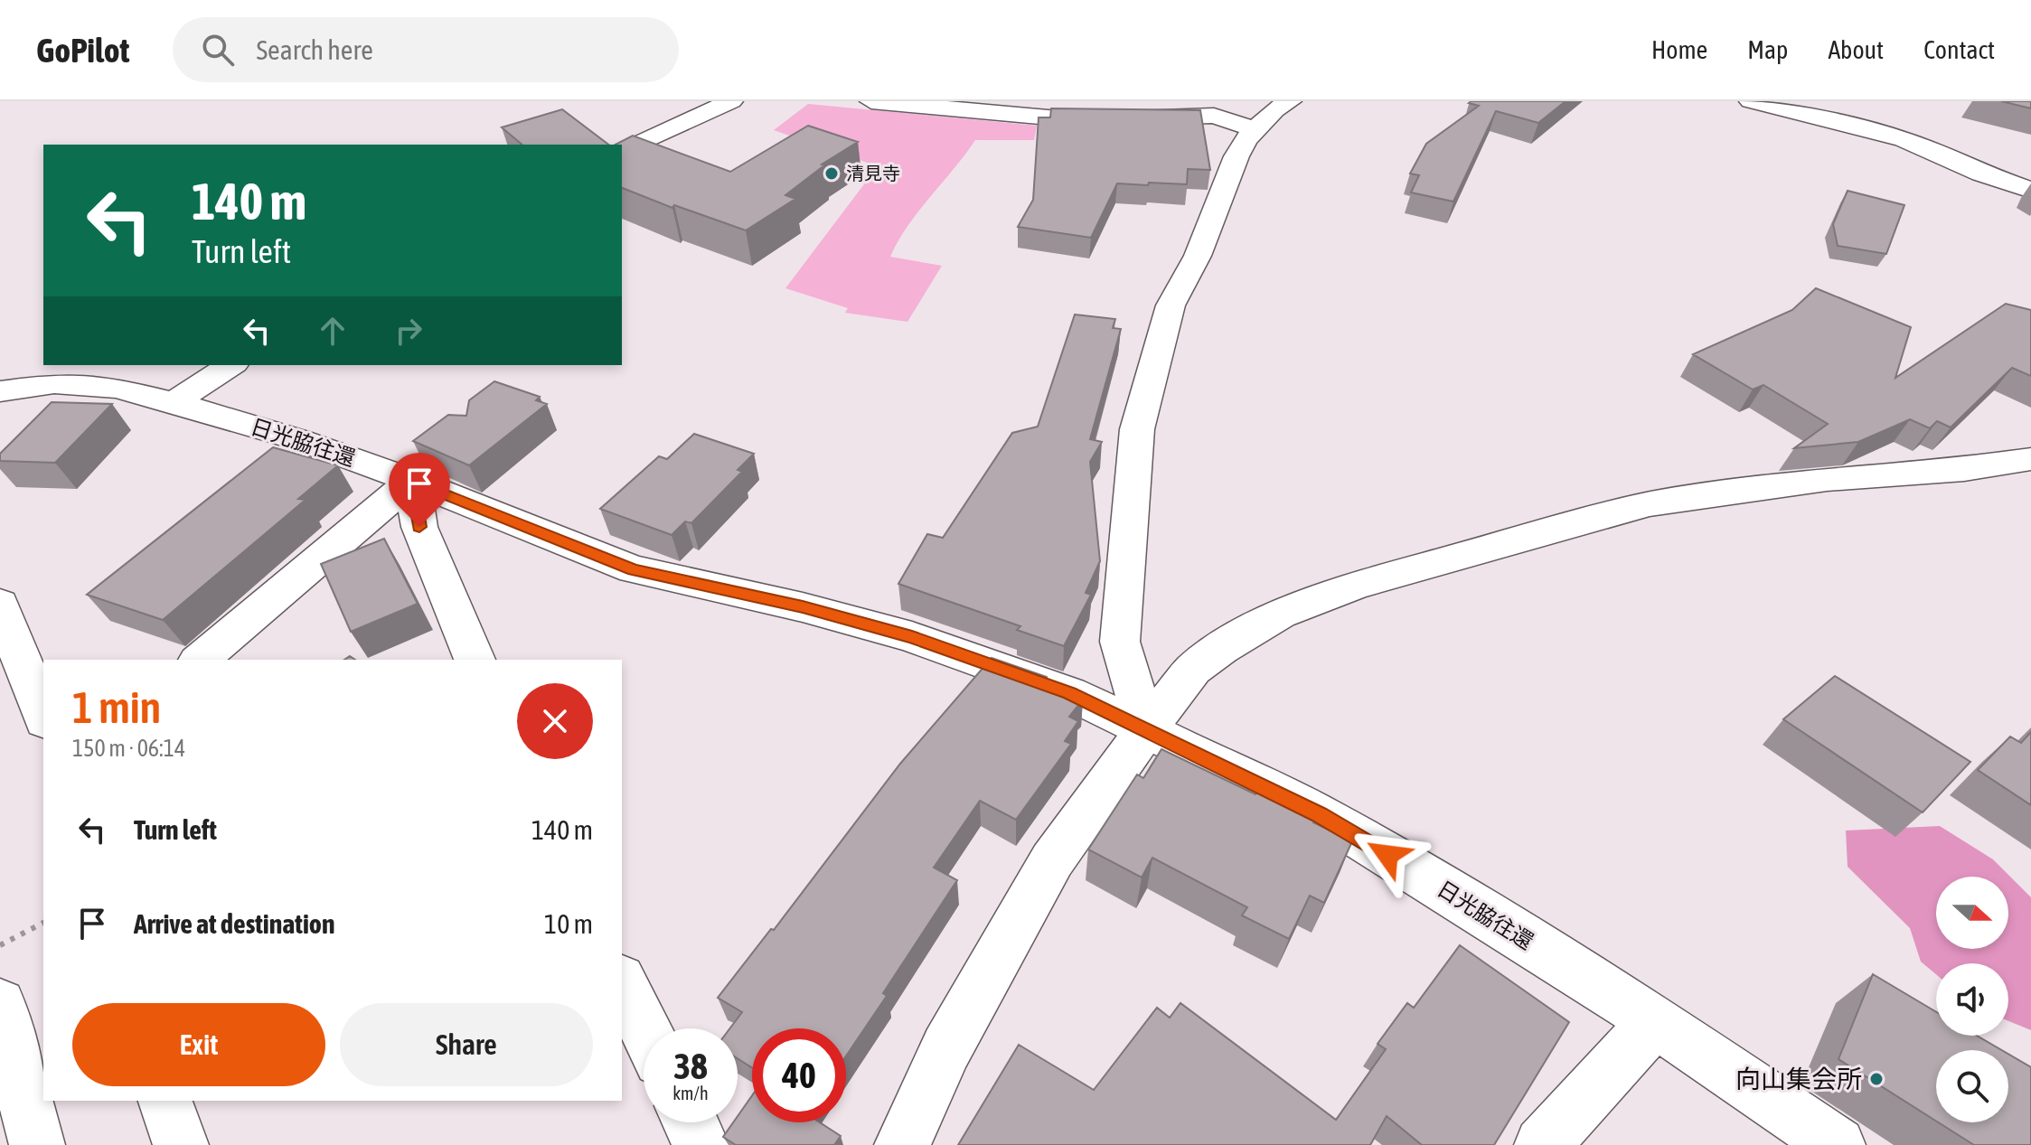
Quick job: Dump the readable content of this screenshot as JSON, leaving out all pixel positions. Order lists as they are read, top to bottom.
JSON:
{
  "streets": {
    "main road": ["日光脇往還"]
  },
  "places": ["清見寺", "向山集会所"],
  "north": "right",
  "page": {
    "header": "GoPilot",
    "search": "Search here",
    "nav": [
      "Home",
      "Map",
      "About",
      "Contact"
    ],
    "turn": ["140 m", "Turn left"],
    "heading": ["1 min", "150 m · 06:14"],
    "list": [
      {
        "name": "Turn left",
        "value": "140 m"
      },
      {
        "name": "Arrive at destination",
        "value": "10 m"
      }
    ],
    "buttons": ["Exit", "Share"],
    "speed": "38 km/h",
    "limit": "40"
  }
}
